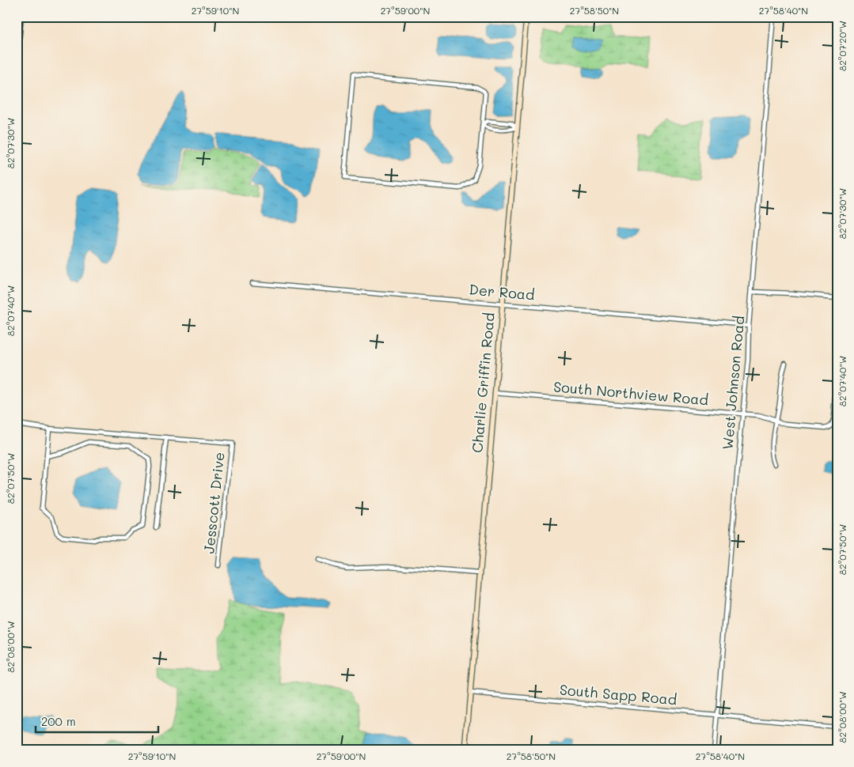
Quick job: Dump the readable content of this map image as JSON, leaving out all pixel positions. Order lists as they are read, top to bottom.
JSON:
{
  "streets": {
    "street": [
      "Der Road",
      "Charlie Griffin Road",
      "West Johnson Road",
      "South Northview Road",
      "Jesscott Drive",
      "South Sapp Road"
    ]
  },
  "crossings": [
    ["Der Road", "Charlie Griffin Road"],
    ["Der Road", "West Johnson Road"],
    ["Charlie Griffin Road", "South Northview Road"],
    ["Charlie Griffin Road", "South Sapp Road"],
    ["West Johnson Road", "South Northview Road"],
    ["West Johnson Road", "South Sapp Road"]
  ],
  "scale_bar": "200 m",
  "coordinates": [
    "27°59'10\"N",
    "27°59'00\"N",
    "27°58'50\"N",
    "27°58'40\"N",
    "82°07'20\"W",
    "82°07'30\"W",
    "82°07'40\"W",
    "82°07'50\"W",
    "82°08'00\"W"
  ]
}
